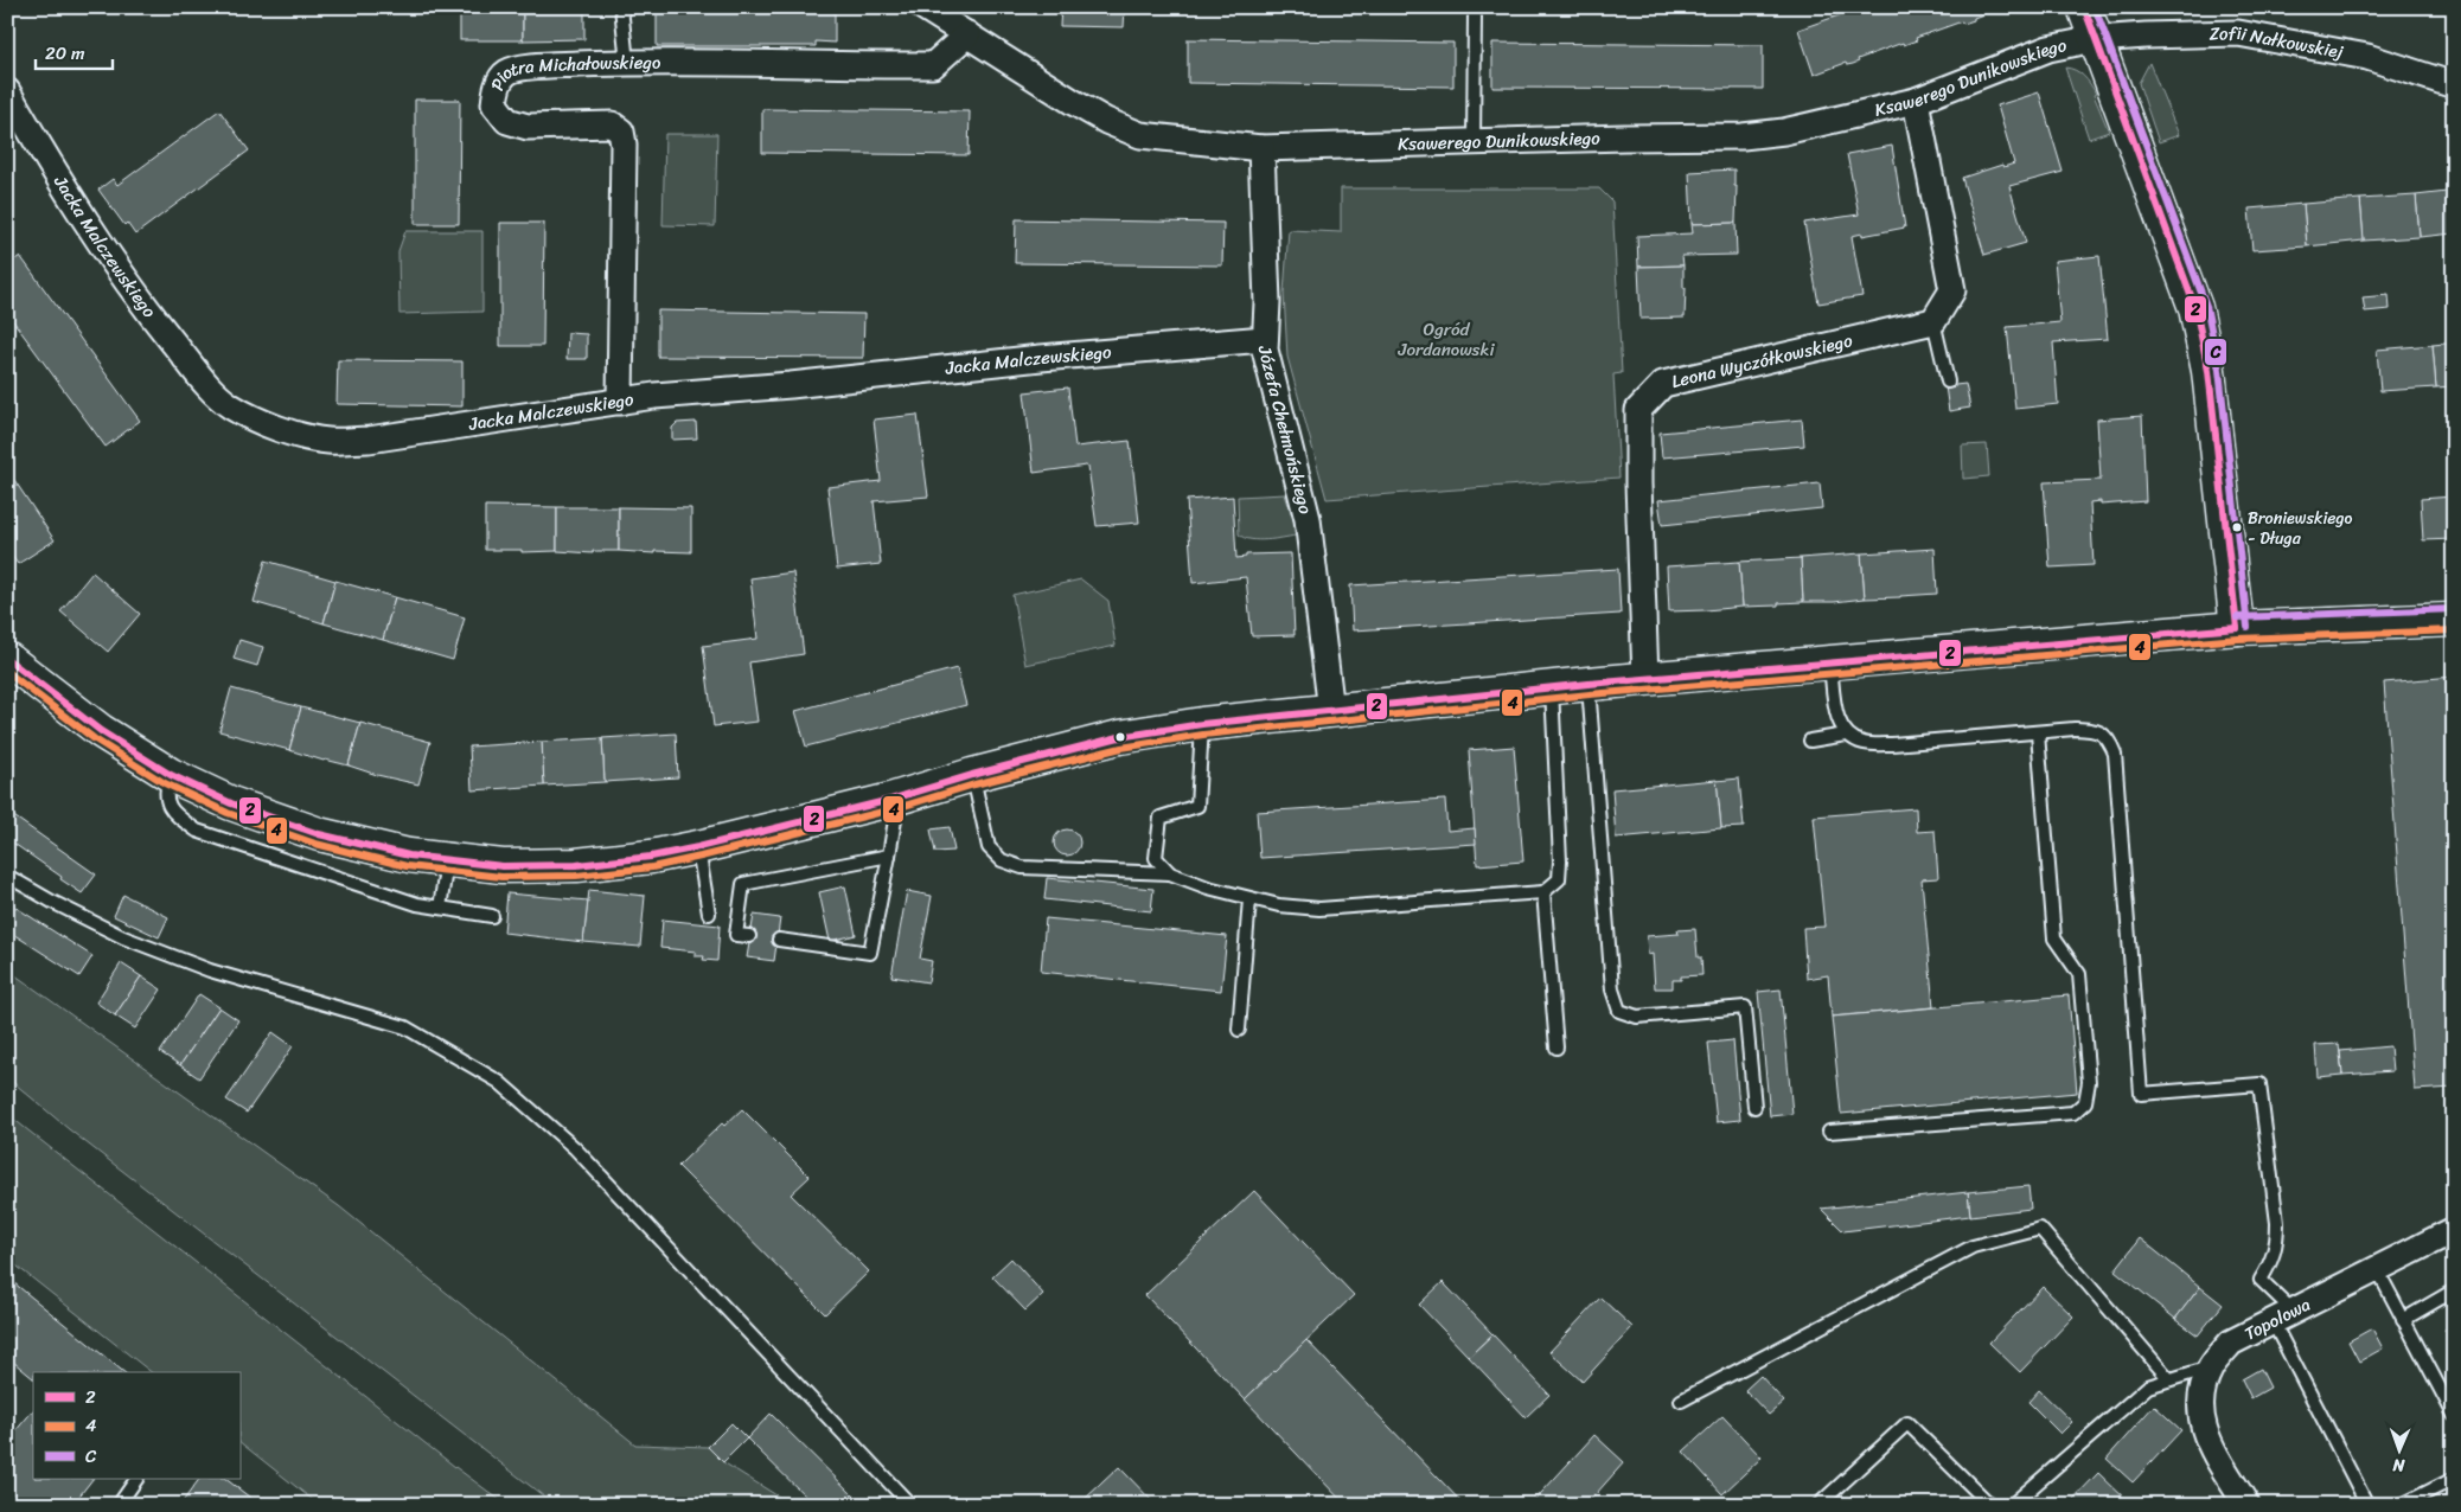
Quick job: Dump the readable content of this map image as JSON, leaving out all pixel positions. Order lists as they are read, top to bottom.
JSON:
{
  "streets": {
    "street": [
      "Zofii Nałkowskiej",
      "Ksawerego Dunikowskiego",
      "Piotra Michałowskiego",
      "Jacka Malczewskiego",
      "Leona Wyczółkowskiego",
      "Józefa Chełmońskiego",
      "Topolowa"
    ]
  },
  "crossings": [
    ["Zofii Nałkowskiej", "Ksawerego Dunikowskiego"],
    ["Ksawerego Dunikowskiego", "Piotra Michałowskiego"],
    ["Ksawerego Dunikowskiego", "Józefa Chełmońskiego"],
    ["Piotra Michałowskiego", "Jacka Malczewskiego"],
    ["Jacka Malczewskiego", "Józefa Chełmońskiego"]
  ],
  "parks": ["Ogród Jordanowski"],
  "places": ["Broniewskiego - Długa"],
  "lines": ["transit line 2", "transit line C", "transit line 4"],
  "legend": ["2", "4", "C"],
  "scale_bar": "20 m",
  "north": "bottom"
}
